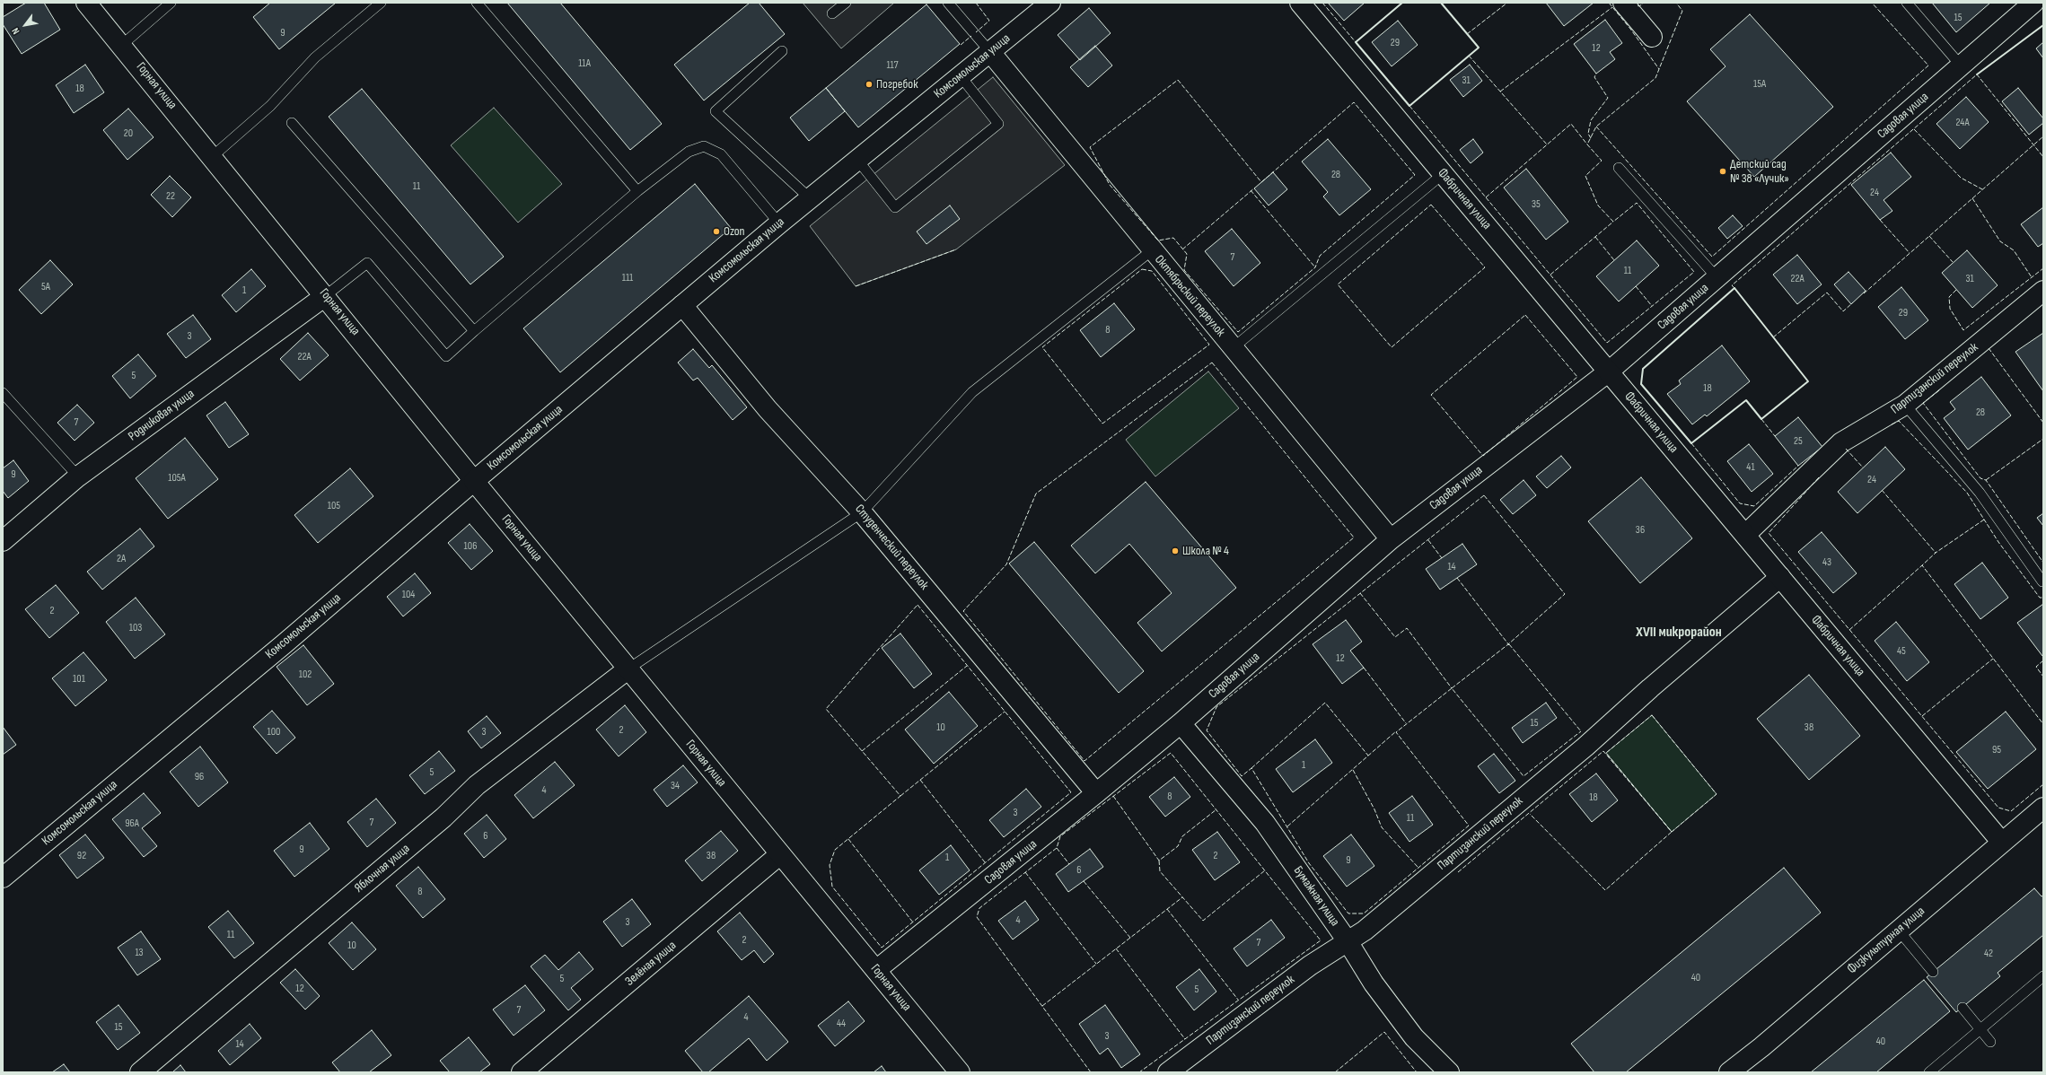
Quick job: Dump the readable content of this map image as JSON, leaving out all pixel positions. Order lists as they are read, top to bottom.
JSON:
{
  "streets": {
    "street": [
      "Комсомольская улица",
      "Горная улица",
      "Садовая улица",
      "Фабричная улица",
      "Октябрьский переулок",
      "Партизанский переулок",
      "Родниковая улица",
      "Студенческий переулок",
      "Яблочная улица",
      "Бумажная улица",
      "Физкультурная улица",
      "Зелёная улица"
    ]
  },
  "crossings": [
    ["Комсомольская улица", "Горная улица"],
    ["Комсомольская улица", "Октябрьский переулок"],
    ["Комсомольская улица", "Студенческий переулок"],
    ["Горная улица", "Садовая улица"],
    ["Горная улица", "Родниковая улица"],
    ["Горная улица", "Яблочная улица"],
    ["Горная улица", "Зелёная улица"],
    ["Садовая улица", "Фабричная улица"],
    ["Садовая улица", "Октябрьский переулок"],
    ["Садовая улица", "Студенческий переулок"],
    ["Садовая улица", "Бумажная улица"],
    ["Фабричная улица", "Партизанский переулок"],
    ["Фабричная улица", "Физкультурная улица"],
    ["Партизанский переулок", "Бумажная улица"]
  ],
  "districts": ["XVII микрорайон"],
  "places": [
    "Погребок",
    "Детский сад № 38 «Лучик»",
    "Ozon",
    "Школа № 4"
  ],
  "house_numbers": [
    "15",
    "9",
    "29",
    "12",
    "11А",
    "117",
    "31",
    "15А",
    "18",
    "24А",
    "20",
    "28",
    "11",
    "24",
    "22",
    "35",
    "7",
    "11",
    "111",
    "22А",
    "31",
    "5А",
    "1",
    "29",
    "8",
    "3",
    "22А",
    "5",
    "18",
    "28",
    "7",
    "25",
    "41",
    "9",
    "105А",
    "24",
    "105",
    "36",
    "106",
    "2А",
    "43",
    "14",
    "104",
    "2",
    "103",
    "45",
    "12",
    "102",
    "101",
    "15",
    "10",
    "38",
    "2",
    "100",
    "3",
    "95",
    "1",
    "5",
    "96",
    "34",
    "4",
    "8",
    "18",
    "3",
    "11",
    "7",
    "96А",
    "6",
    "9",
    "92",
    "38",
    "2",
    "1",
    "9",
    "6",
    "8",
    "4",
    "3",
    "11",
    "2",
    "7",
    "10",
    "13",
    "42",
    "40",
    "5",
    "12",
    "5",
    "7",
    "4",
    "44",
    "15",
    "3",
    "40",
    "14"
  ],
  "north": "bottom left"
}
